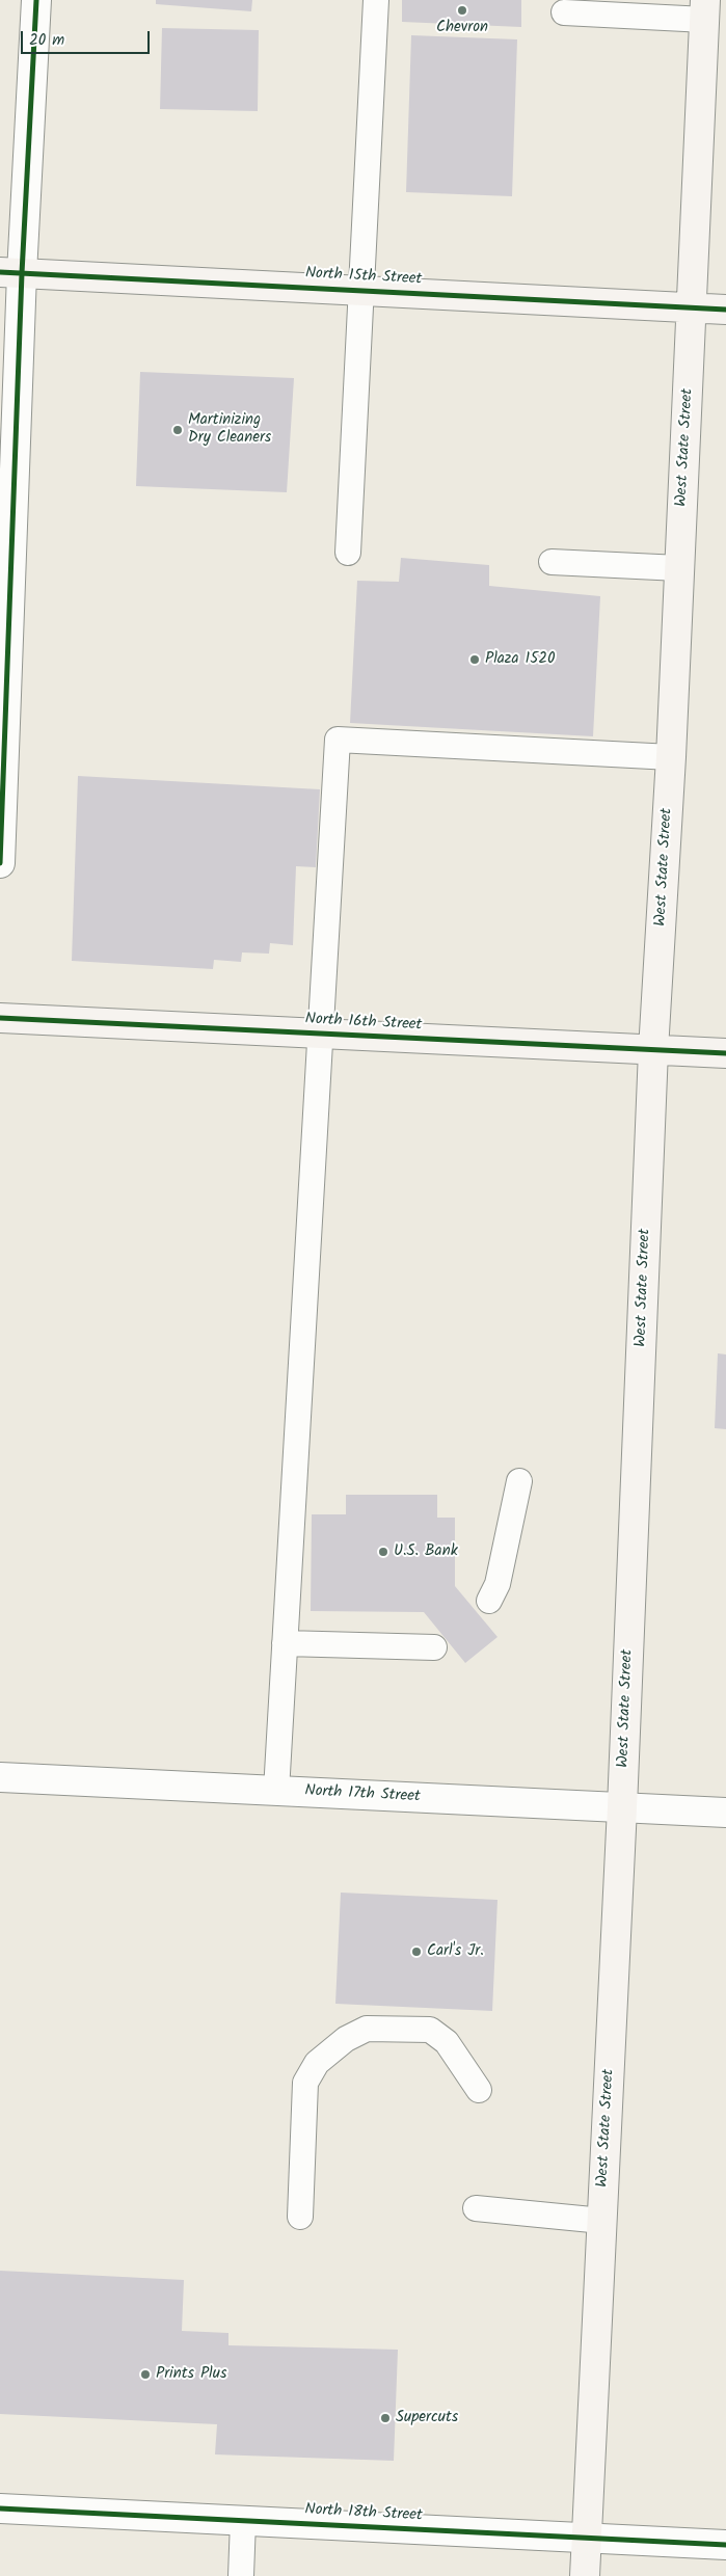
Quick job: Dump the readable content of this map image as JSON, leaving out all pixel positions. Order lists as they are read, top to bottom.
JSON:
{
  "streets": {
    "main road": ["North 15th Street", "West State Street", "North 16th Street"],
    "street": ["North 17th Street", "North 18th Street"]
  },
  "crossings": [
    ["North 15th Street", "West State Street"],
    ["West State Street", "North 16th Street"],
    ["West State Street", "North 17th Street"],
    ["West State Street", "North 18th Street"]
  ],
  "places": [
    "Chevron",
    "Martinizing Dry Cleaners",
    "Plaza 1520",
    "U.S. Bank",
    "Carl's Jr.",
    "Prints Plus",
    "Supercuts"
  ],
  "scale_bar": "20 m"
}
